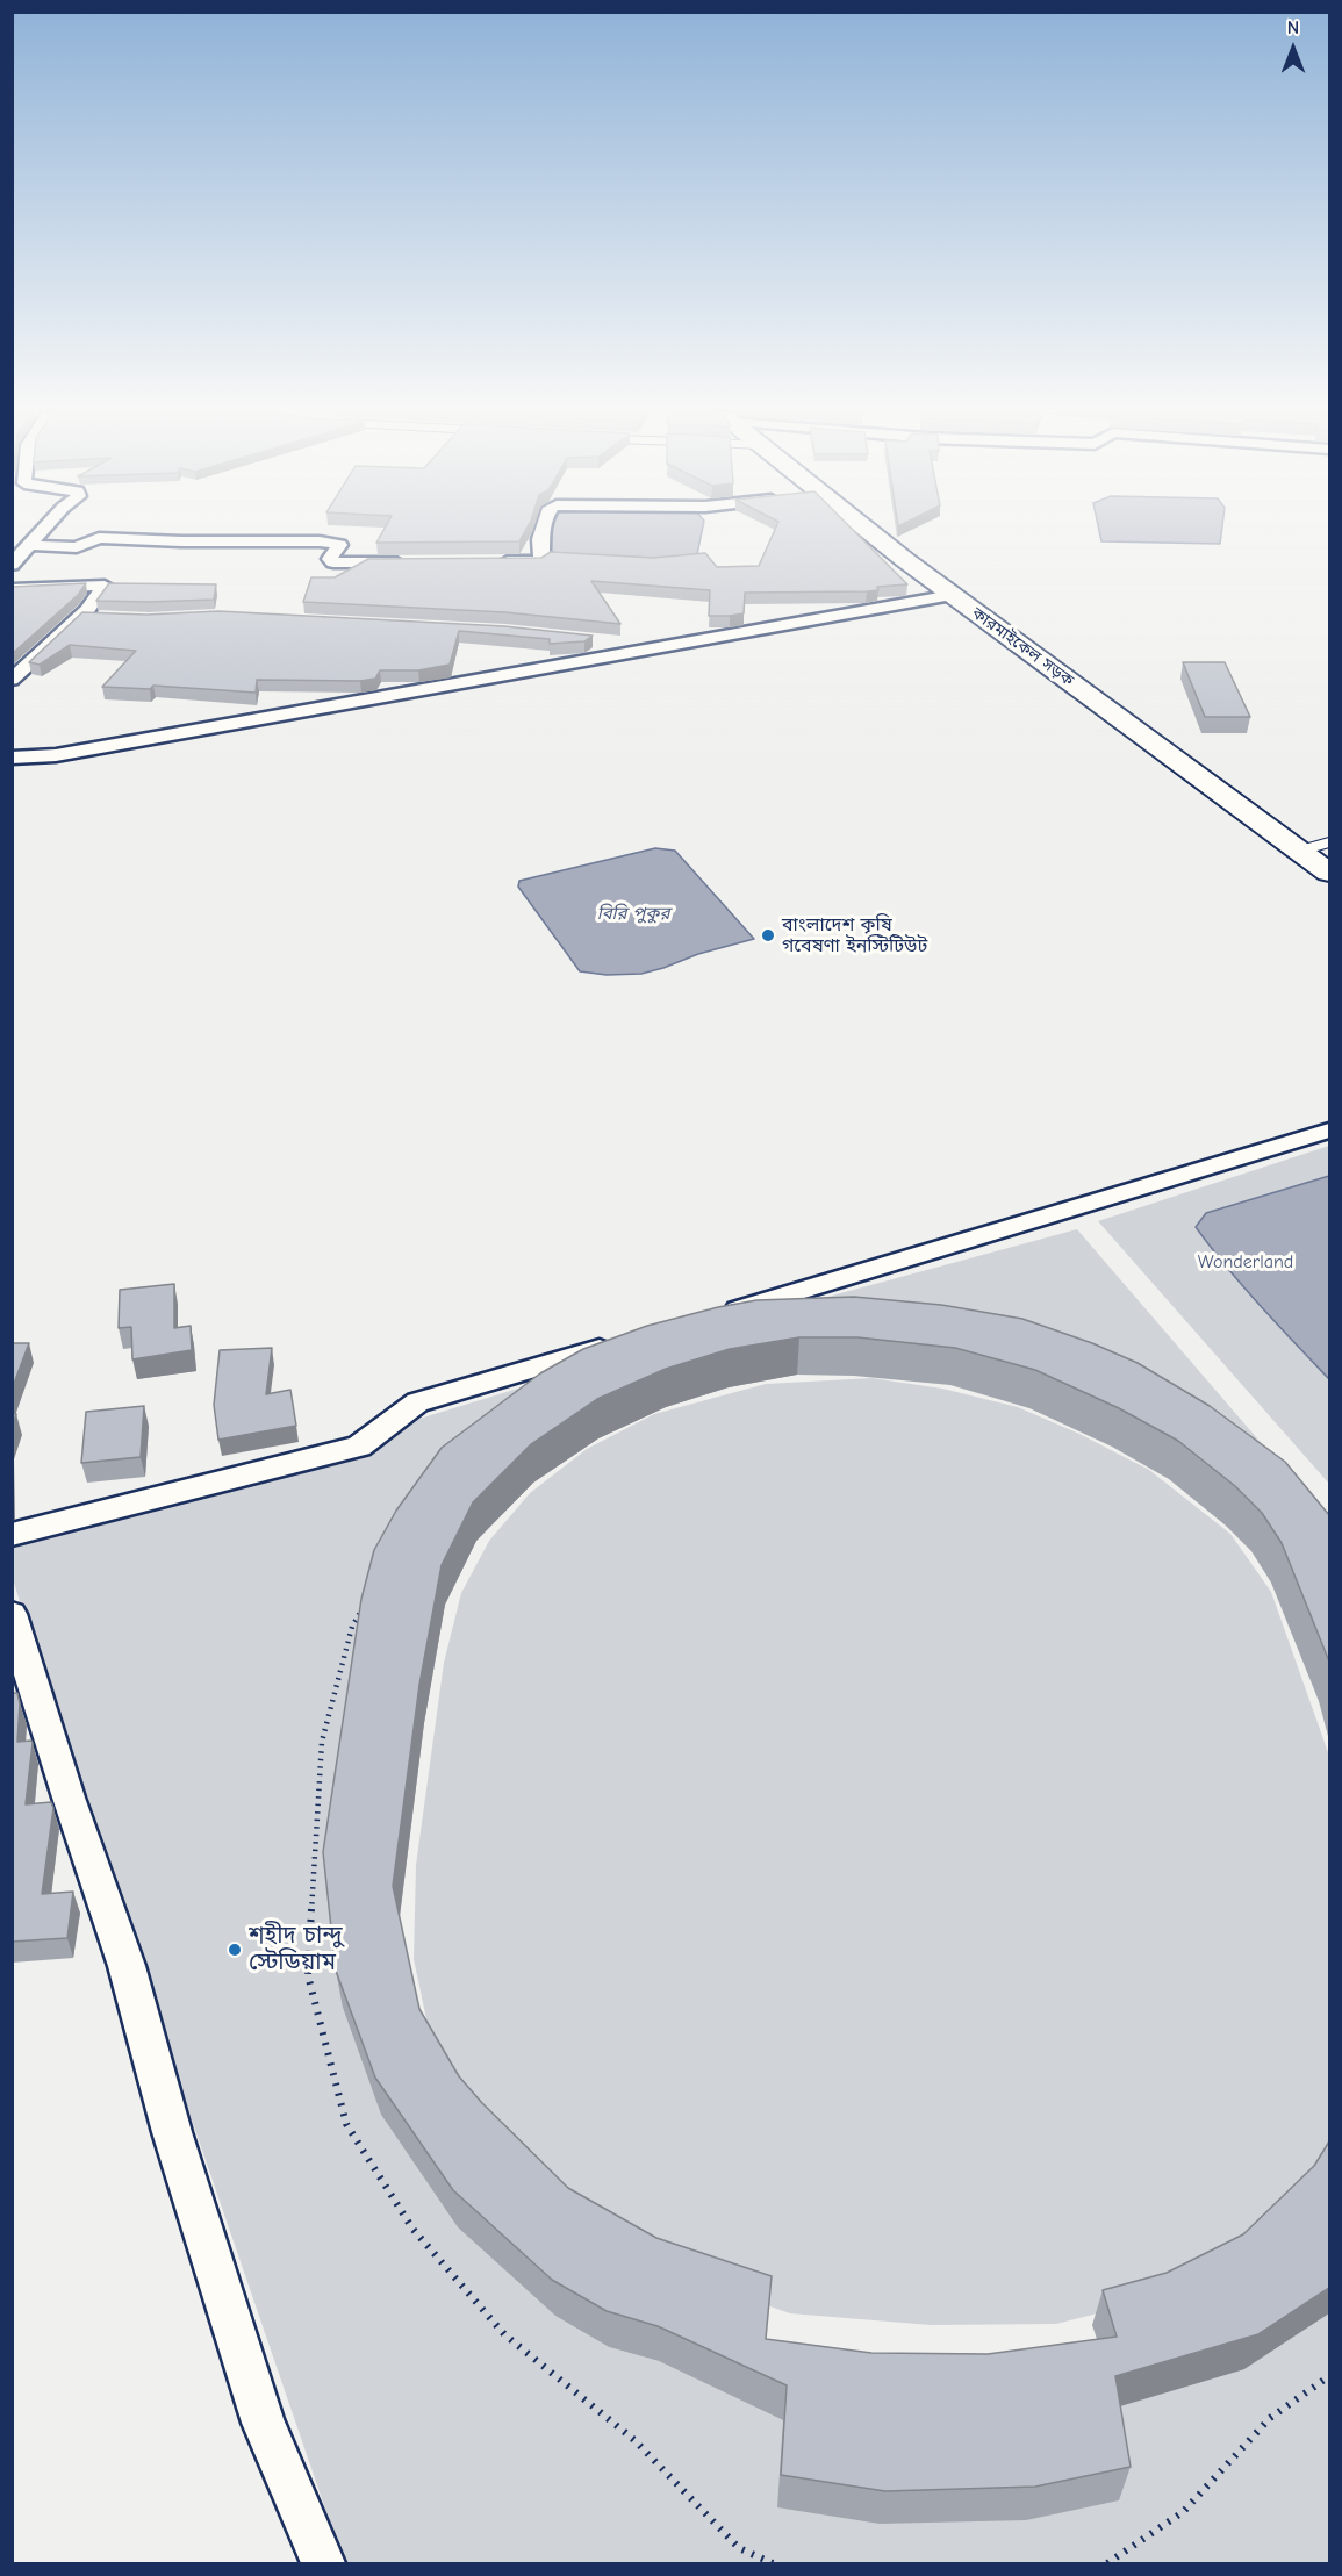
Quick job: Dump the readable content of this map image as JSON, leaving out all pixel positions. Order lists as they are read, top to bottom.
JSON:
{
  "streets": {
    "street": ["কারমাইকেল সড়ক"]
  },
  "water": ["বিরি পুকুর"],
  "parks": ["Wonderland"],
  "places": ["বাংলাদেশ কৃষি গবেষণা ইনস্টিটিউট", "শহীদ চান্দু স্টেডিয়াম"],
  "north": "top"
}
